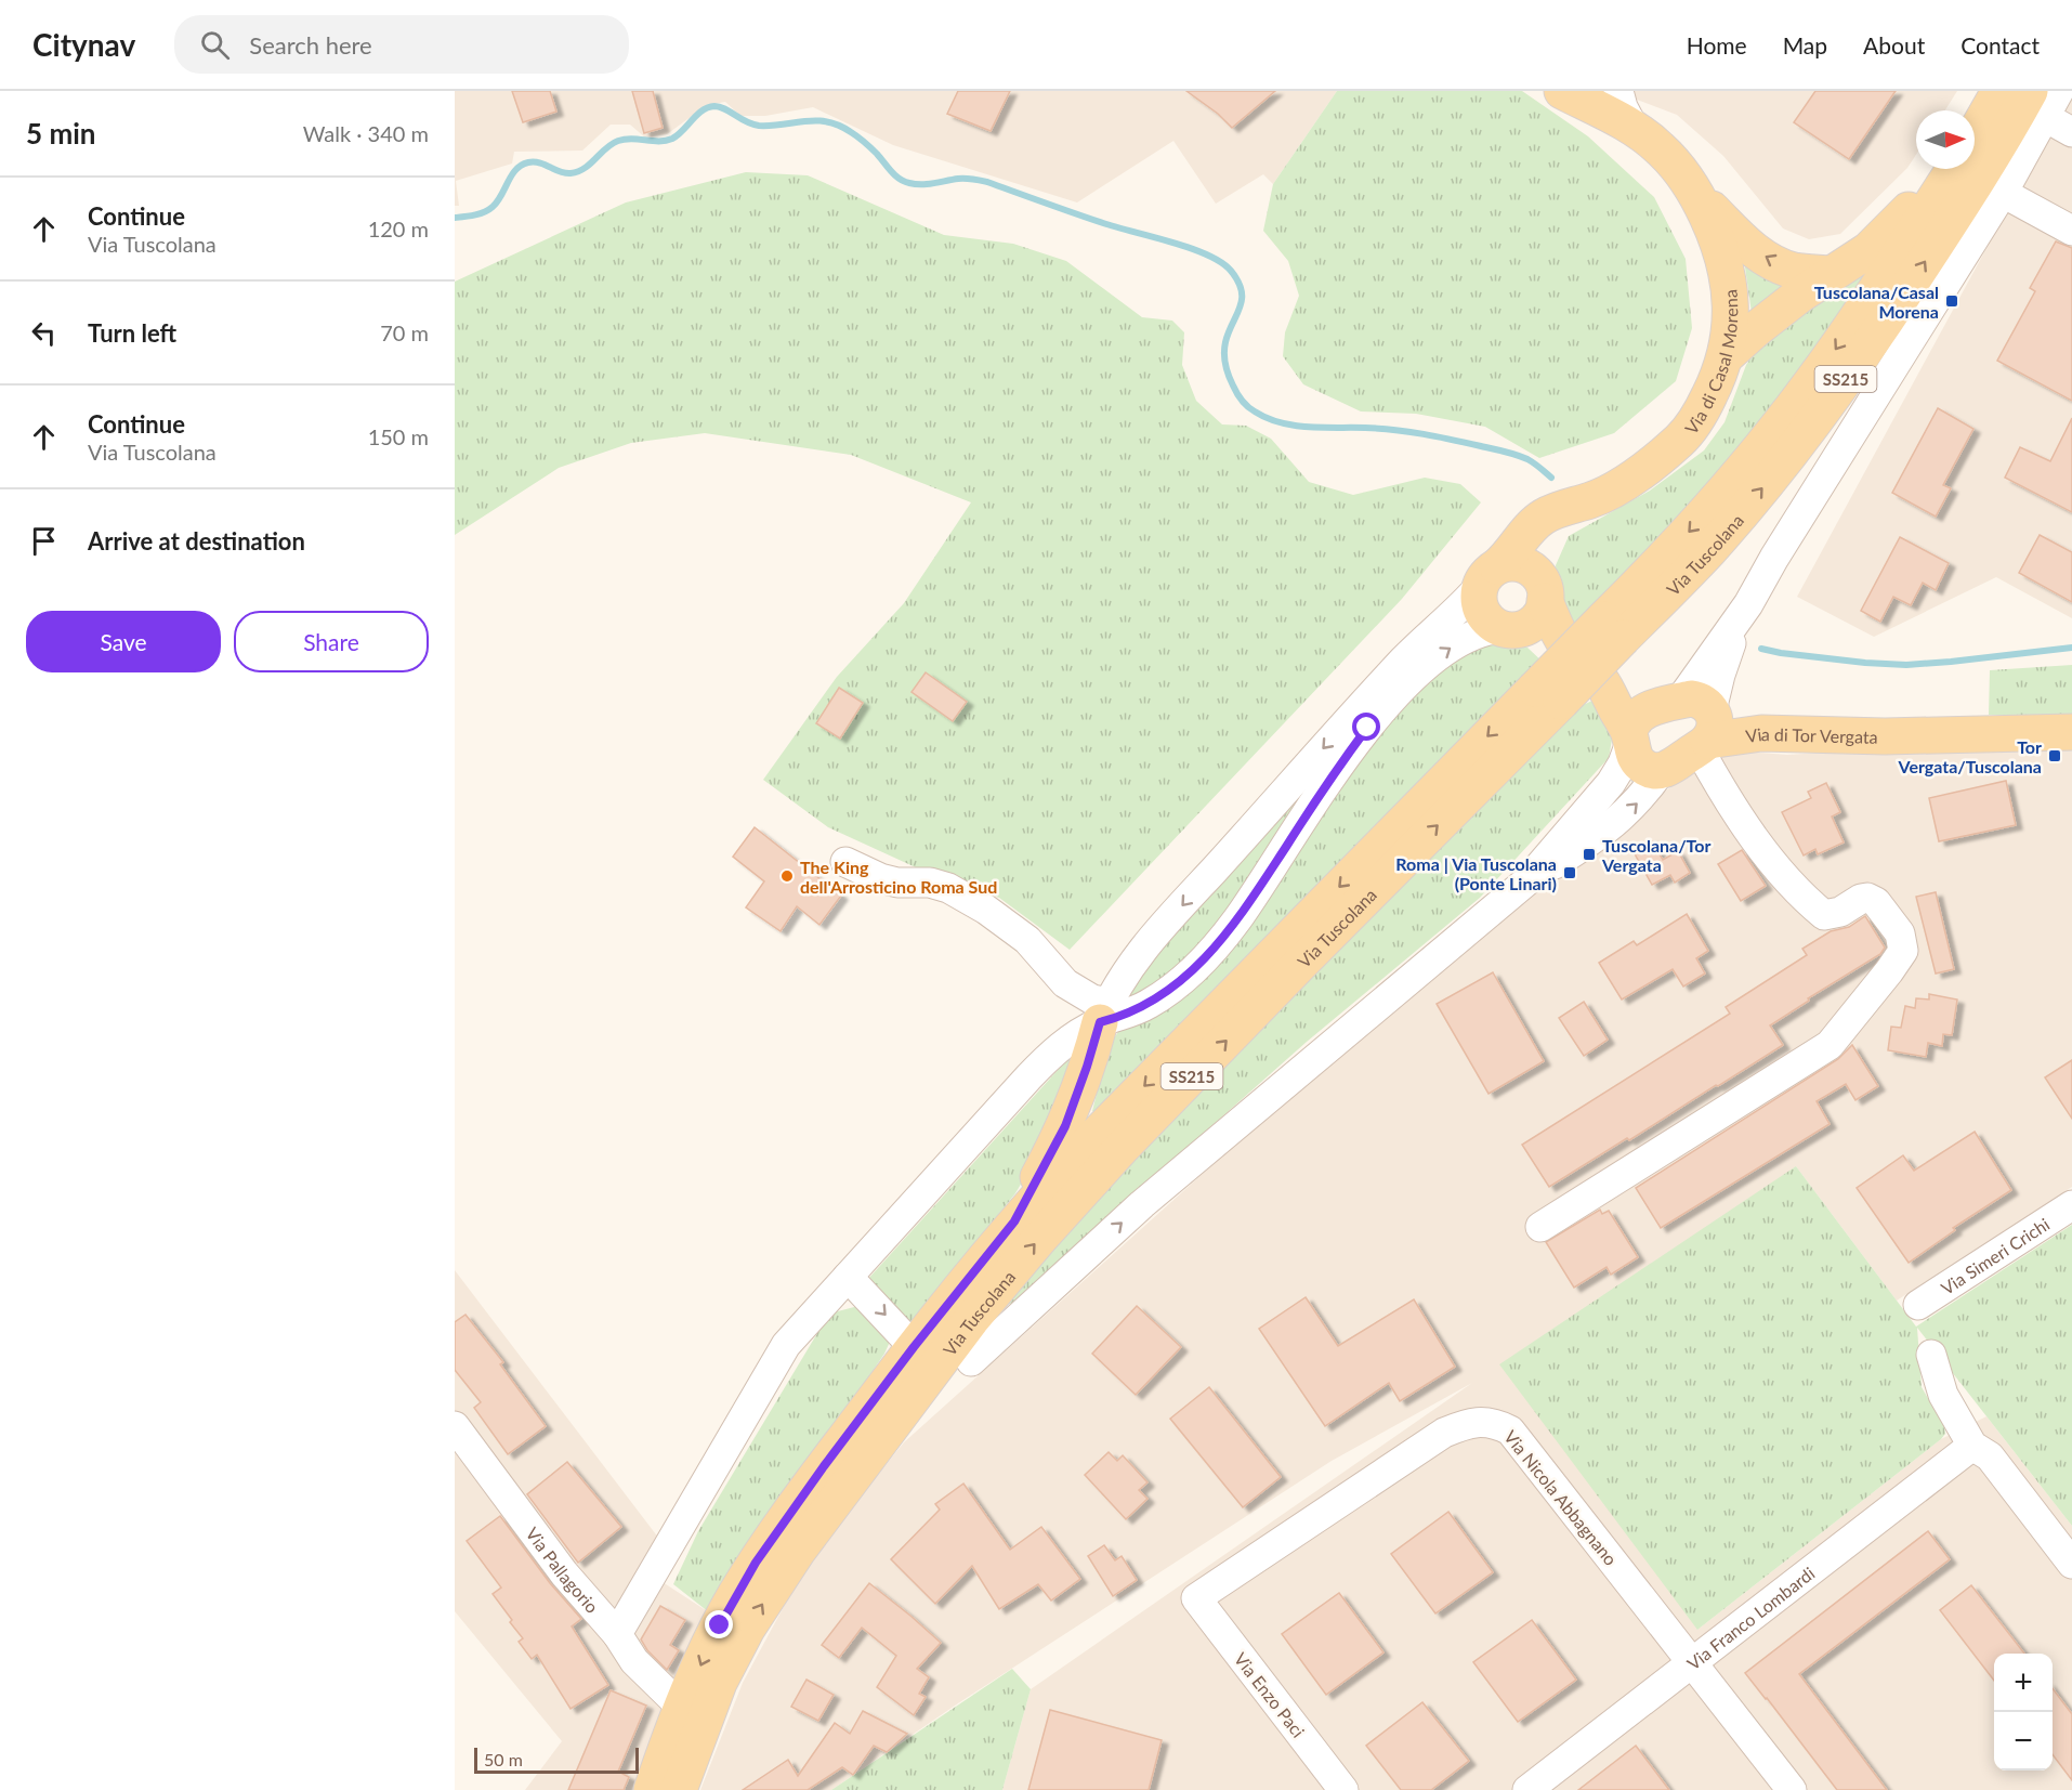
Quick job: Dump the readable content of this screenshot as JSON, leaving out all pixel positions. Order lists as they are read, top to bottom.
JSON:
{
  "streets": {
    "main road": [
      "Via di Casal Morena",
      "SS215",
      "Via Tuscolana",
      "Via di Tor Vergata"
    ],
    "street": [
      "Via Simeri Crichi",
      "Via Nicola Abbagnano",
      "Via Pallagorio",
      "Via Franco Lombardi",
      "Via Enzo Paci"
    ]
  },
  "crossings": [
    ["Via Tuscolana", "Via di Tor Vergata"],
    ["Via Tuscolana", "Via Pallagorio"],
    ["Via Nicola Abbagnano", "Via Franco Lombardi"],
    ["Via Nicola Abbagnano", "Via Enzo Paci"]
  ],
  "places": {
    "transit": [
      "Tuscolana/Casal Morena",
      "Tor Vergata/Tuscolana",
      "Tuscolana/Tor Vergata",
      "Roma | Via Tuscolana (Ponte Linari)"
    ],
    "other": ["The King dell'Arrosticino Roma Sud"]
  },
  "scale_bar": "50 m",
  "north": "right",
  "page": {
    "header": "Citynav",
    "search": "Search here",
    "nav": [
      "Home",
      "Map",
      "About",
      "Contact"
    ],
    "heading": ["5 min", "Walk · 340 m"],
    "list": [
      ["Continue", "Via Tuscolana", "120 m"],
      ["Turn left", "70 m"],
      ["Continue", "Via Tuscolana", "150 m"],
      "Arrive at destination"
    ],
    "buttons": ["Save", "Share"],
    "map_buttons": ["+", "−"],
    "scale": "50 m"
  }
}
